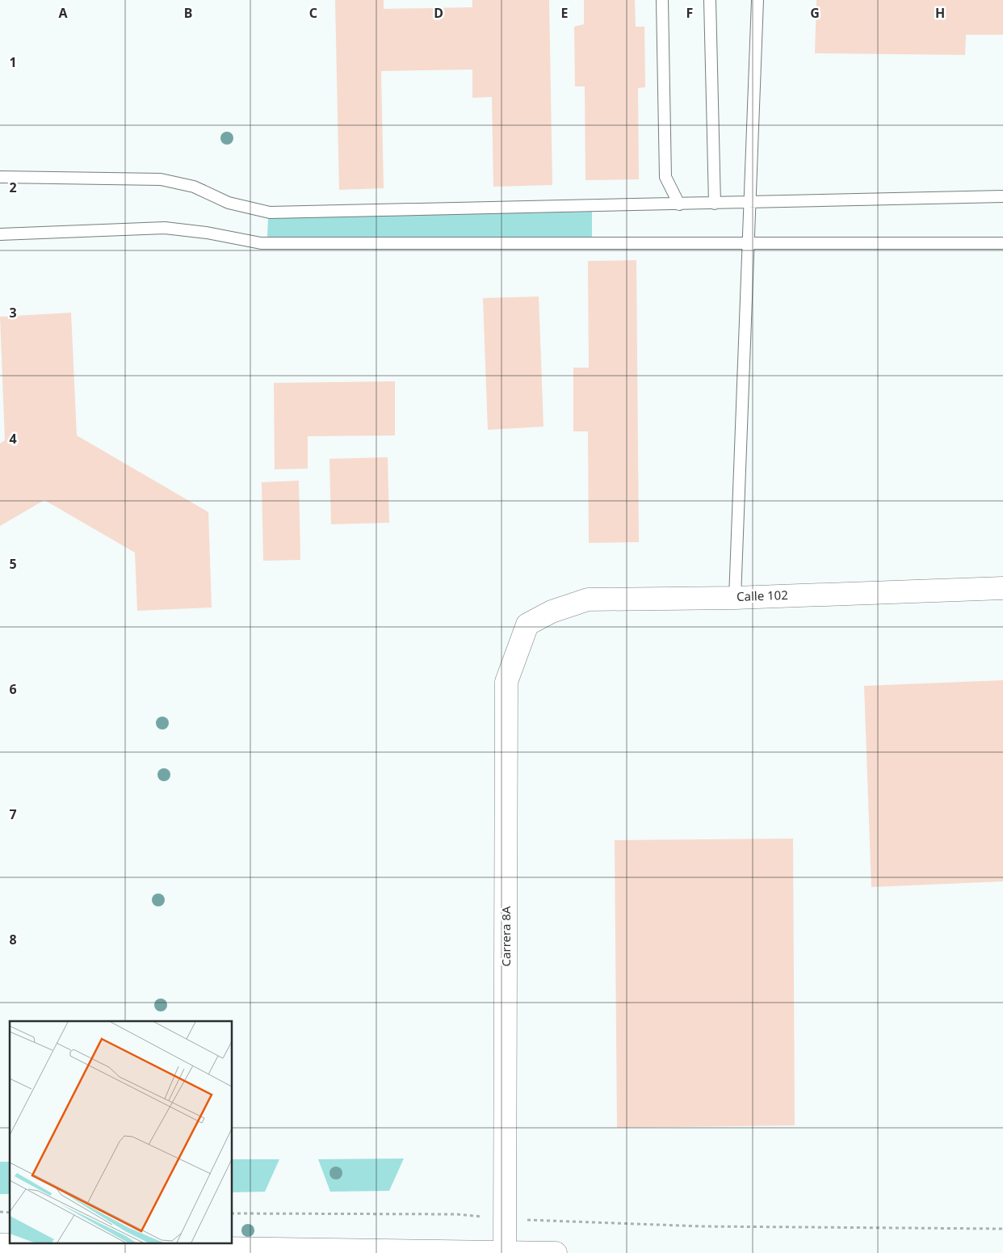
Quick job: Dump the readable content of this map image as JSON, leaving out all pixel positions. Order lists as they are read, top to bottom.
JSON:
{
  "streets": {
    "street": ["Calle 102", "Carrera 8A"]
  },
  "crossings": [
    ["Calle 102", "Carrera 8A"]
  ],
  "grid": {
    "columns": [
      "A",
      "B",
      "C",
      "D",
      "E",
      "F",
      "G",
      "H"
    ],
    "rows": [
      "1",
      "2",
      "3",
      "4",
      "5",
      "6",
      "7",
      "8"
    ]
  }
}
